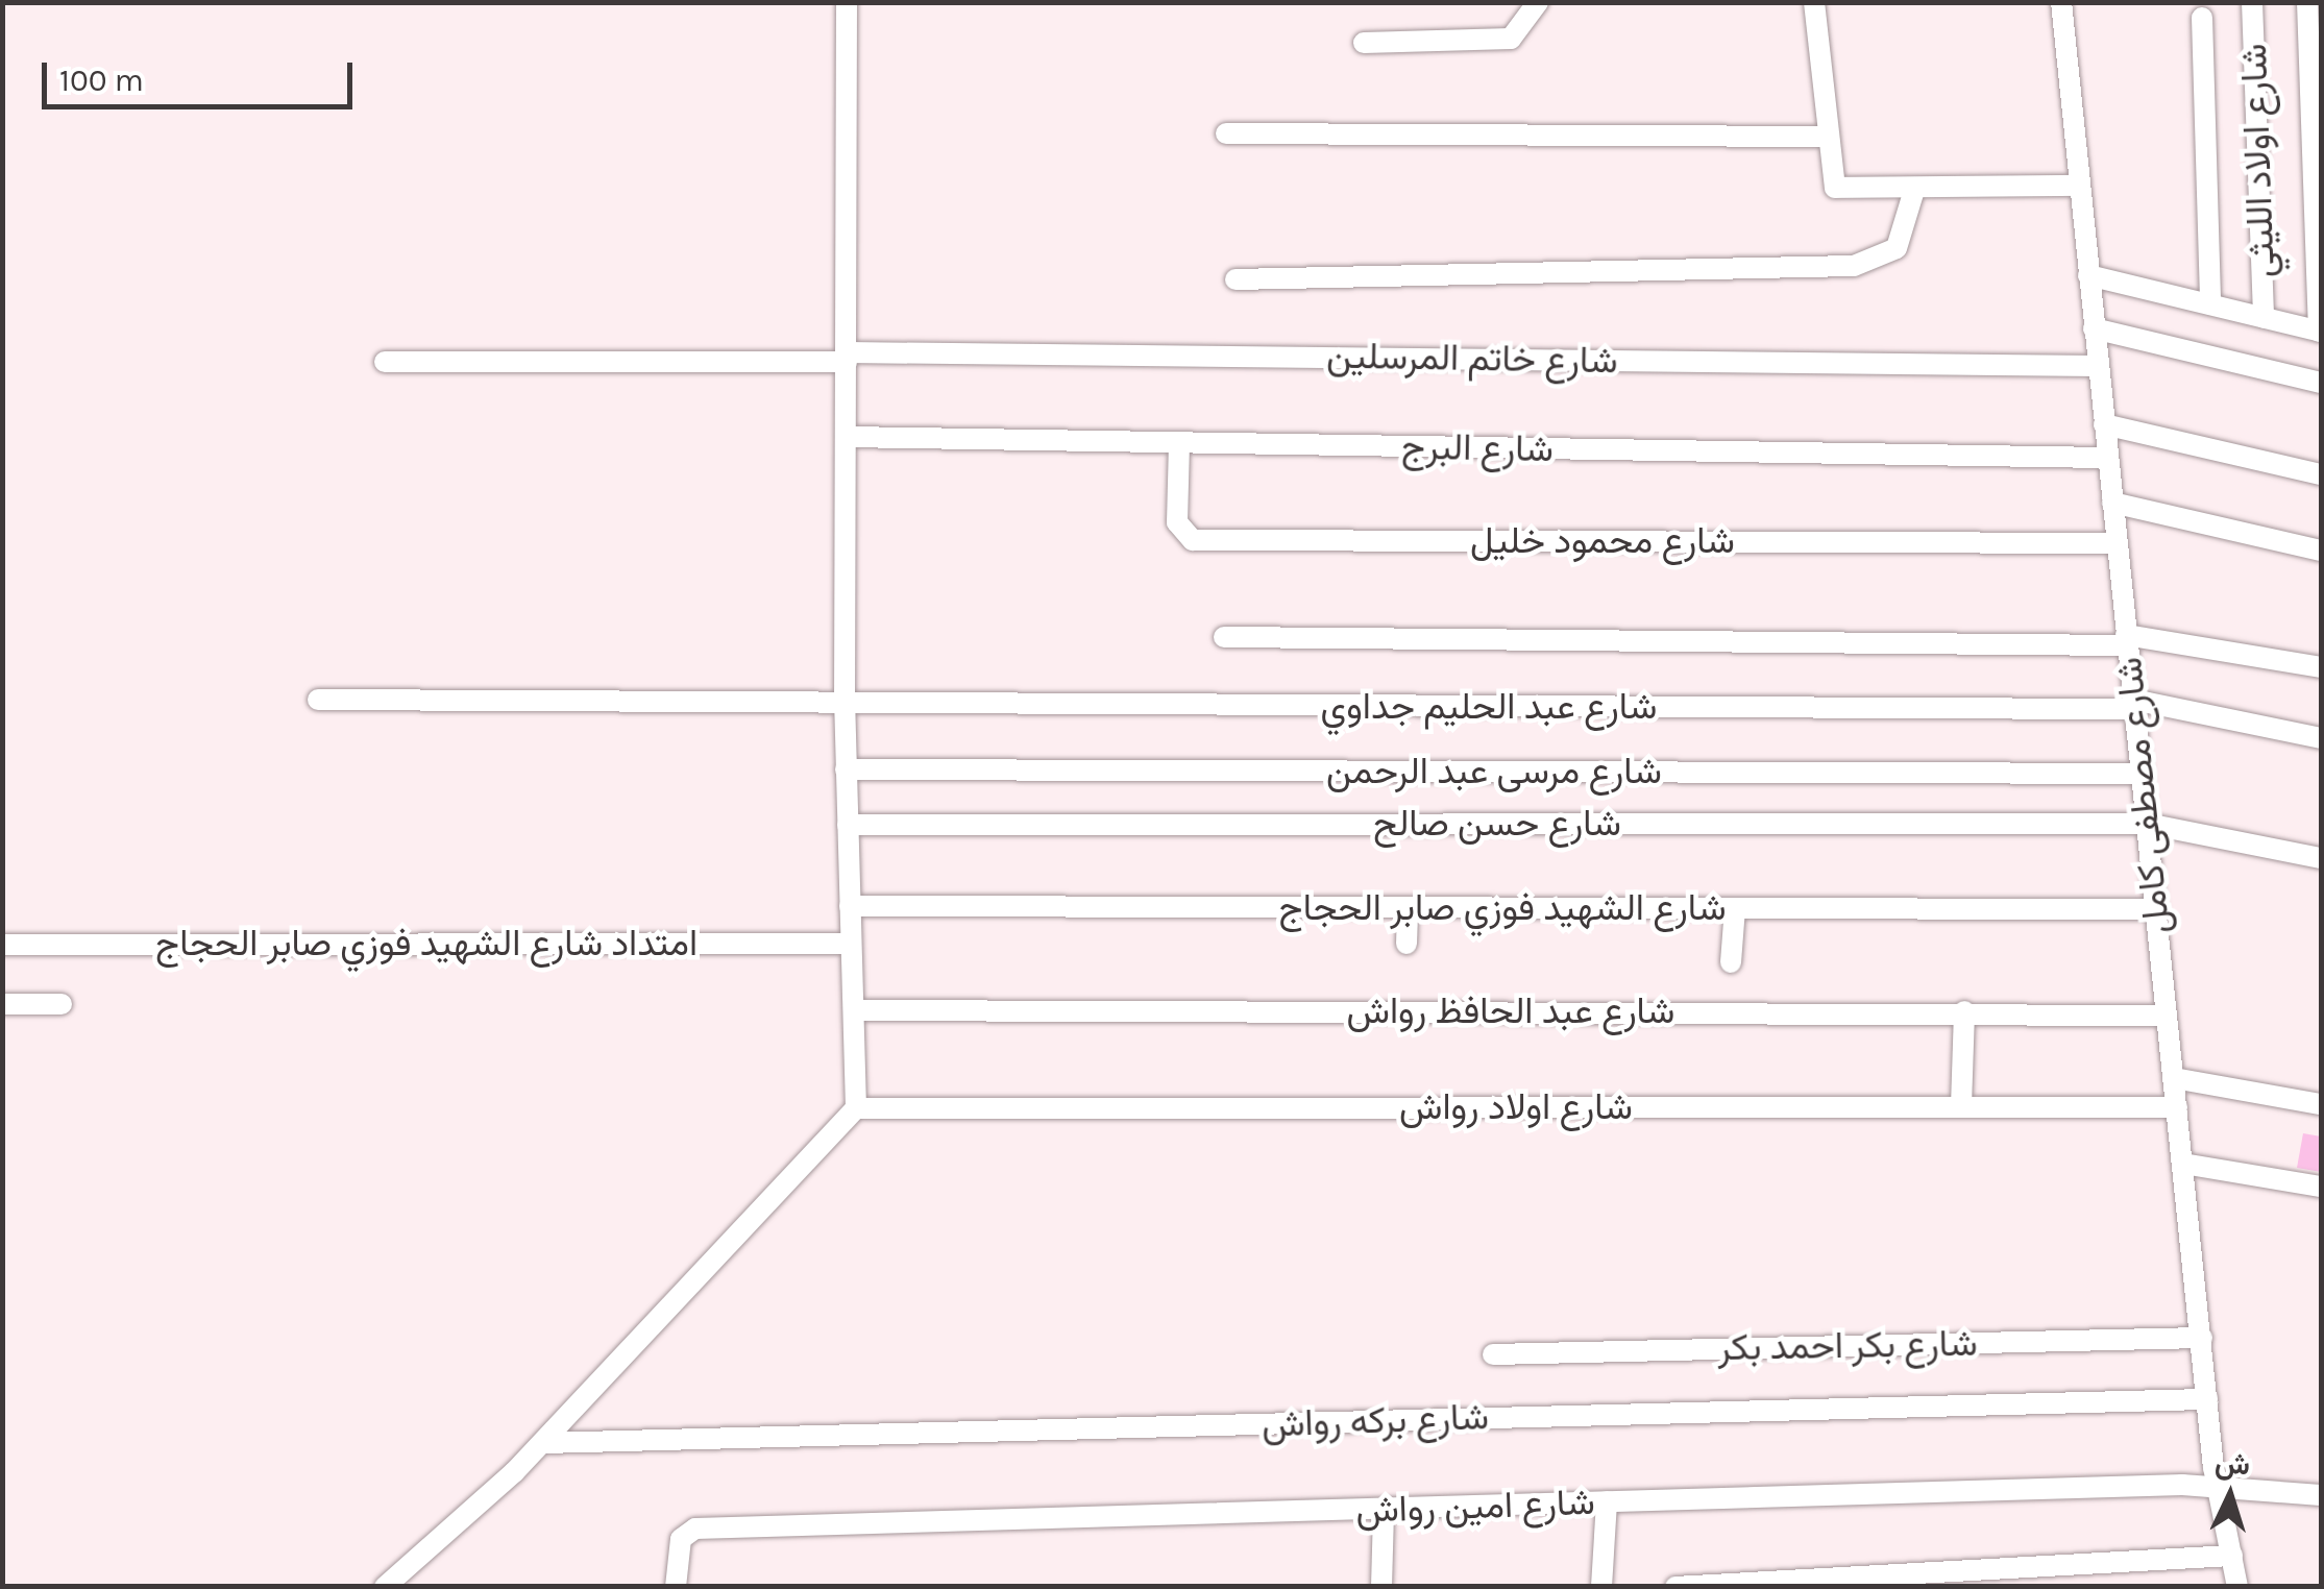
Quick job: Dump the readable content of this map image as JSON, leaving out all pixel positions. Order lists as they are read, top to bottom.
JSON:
{
  "streets": {
    "street": [
      "شارع اولاد الليثي",
      "شارع خاتم المرسلين",
      "شارع البرج",
      "شارع محمود خليل",
      "شارع عبد الحليم جداوي",
      "شارع مرسى عبد الرحمن",
      "شارع مصطفى كامل",
      "شارع حسن صالح",
      "شارع الشهيد فوزي صابر الحجاج",
      "امتداد شارع الشهيد فوزي صابر الحجاج",
      "شارع عبد الحافظ رواش",
      "شارع اولاد رواش",
      "شارع بكر احمد بكر",
      "شارع بركه رواش",
      "شارع امين رواش"
    ]
  },
  "crossings": [
    ["شارع خاتم المرسلين", "شارع مصطفى كامل"],
    ["شارع البرج", "شارع محمود خليل"],
    ["شارع البرج", "شارع مصطفى كامل"],
    ["شارع محمود خليل", "شارع مصطفى كامل"],
    ["شارع عبد الحليم جداوي", "شارع مصطفى كامل"],
    ["شارع مرسى عبد الرحمن", "شارع مصطفى كامل"],
    ["شارع مصطفى كامل", "شارع حسن صالح"],
    ["شارع مصطفى كامل", "شارع الشهيد فوزي صابر الحجاج"],
    ["شارع مصطفى كامل", "شارع عبد الحافظ رواش"],
    ["شارع مصطفى كامل", "شارع اولاد رواش"],
    ["شارع مصطفى كامل", "شارع بكر احمد بكر"],
    ["شارع مصطفى كامل", "شارع بركه رواش"],
    ["شارع مصطفى كامل", "شارع امين رواش"]
  ],
  "scale_bar": "100 m",
  "north": "top"
}
